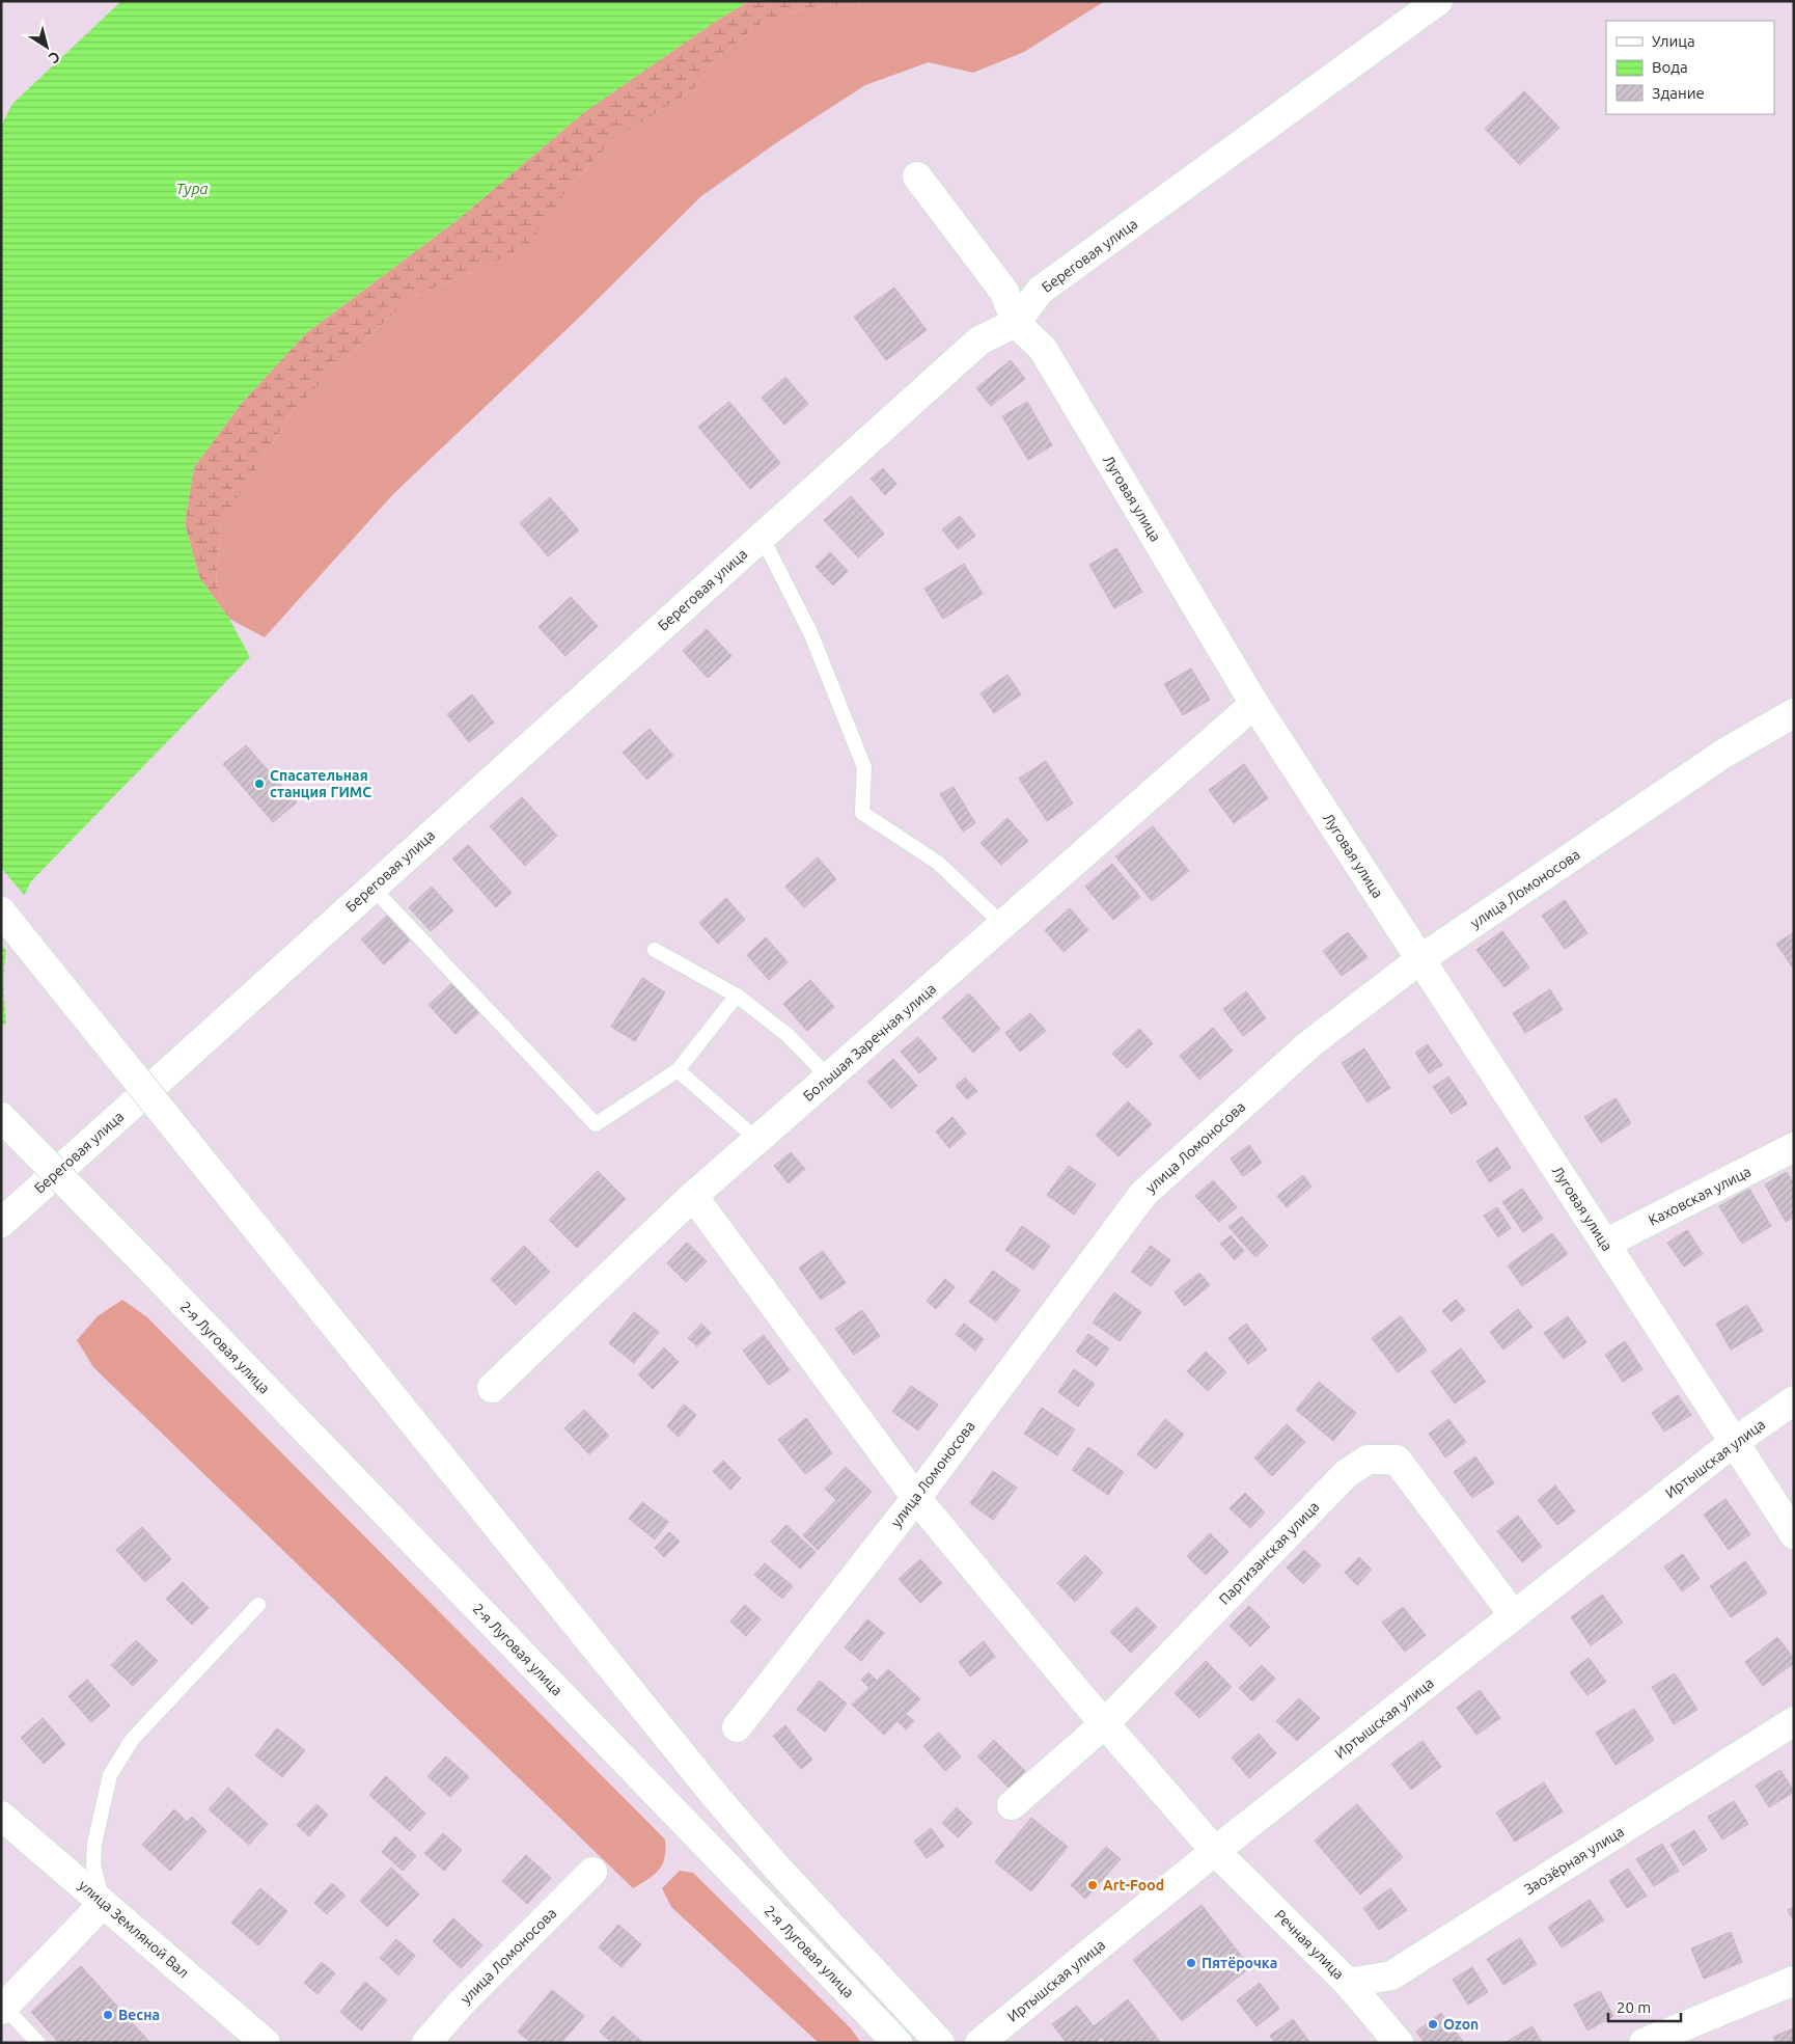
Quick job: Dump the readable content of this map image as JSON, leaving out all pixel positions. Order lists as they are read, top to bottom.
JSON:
{
  "streets": {
    "street": [
      "Береговая улица",
      "Луговая улица",
      "улица Ломоносова",
      "Большая Заречная улица",
      "Каховская улица",
      "2-я Луговая улица",
      "Иртышская улица",
      "Партизанская улица",
      "Заозёрная улица",
      "улица Земляной Вал",
      "Речная улица"
    ]
  },
  "crossings": [
    ["Береговая улица", "Луговая улица"],
    ["Луговая улица", "улица Ломоносова"],
    ["Луговая улица", "Большая Заречная улица"],
    ["Луговая улица", "Каховская улица"],
    ["Луговая улица", "Иртышская улица"],
    ["улица Ломоносова", "Речная улица"],
    ["Большая Заречная улица", "Речная улица"],
    ["Иртышская улица", "Партизанская улица"],
    ["Иртышская улица", "Речная улица"],
    ["Партизанская улица", "Речная улица"],
    ["Заозёрная улица", "Речная улица"]
  ],
  "water": ["Тура"],
  "places": [
    "Спасательная станция ГИМС",
    "Art-Food",
    "Пятёрочка",
    "Весна",
    "Ozon"
  ],
  "legend": ["Улица", "Вода", "Здание"],
  "scale_bar": "20 m",
  "north": "bottom right"
}
